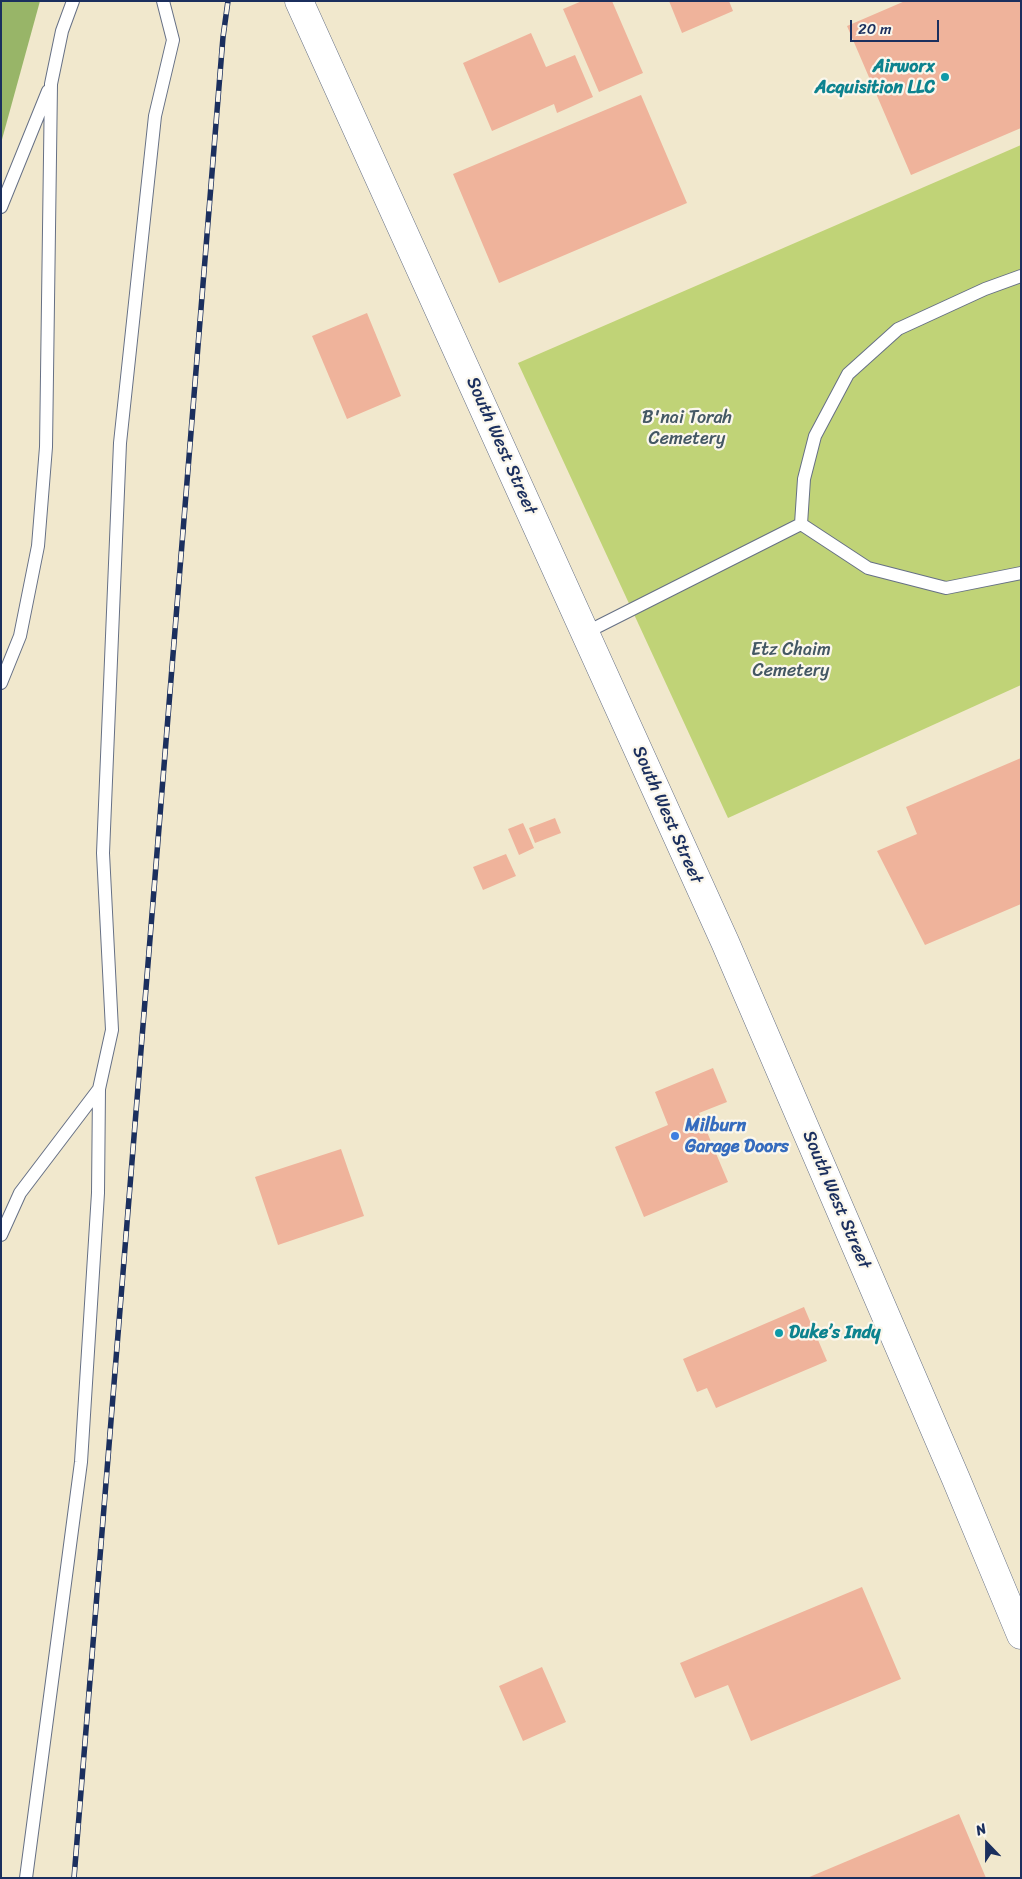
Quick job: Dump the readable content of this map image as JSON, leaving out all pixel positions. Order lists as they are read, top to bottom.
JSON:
{
  "streets": {
    "main road": ["South West Street"]
  },
  "parks": ["B'nai Torah Cemetery", "Etz Chaim Cemetery"],
  "places": ["Airworx Acquisition LLC", "Milburn Garage Doors", "Duke’s Indy"],
  "scale_bar": "20 m",
  "north": "top"
}
